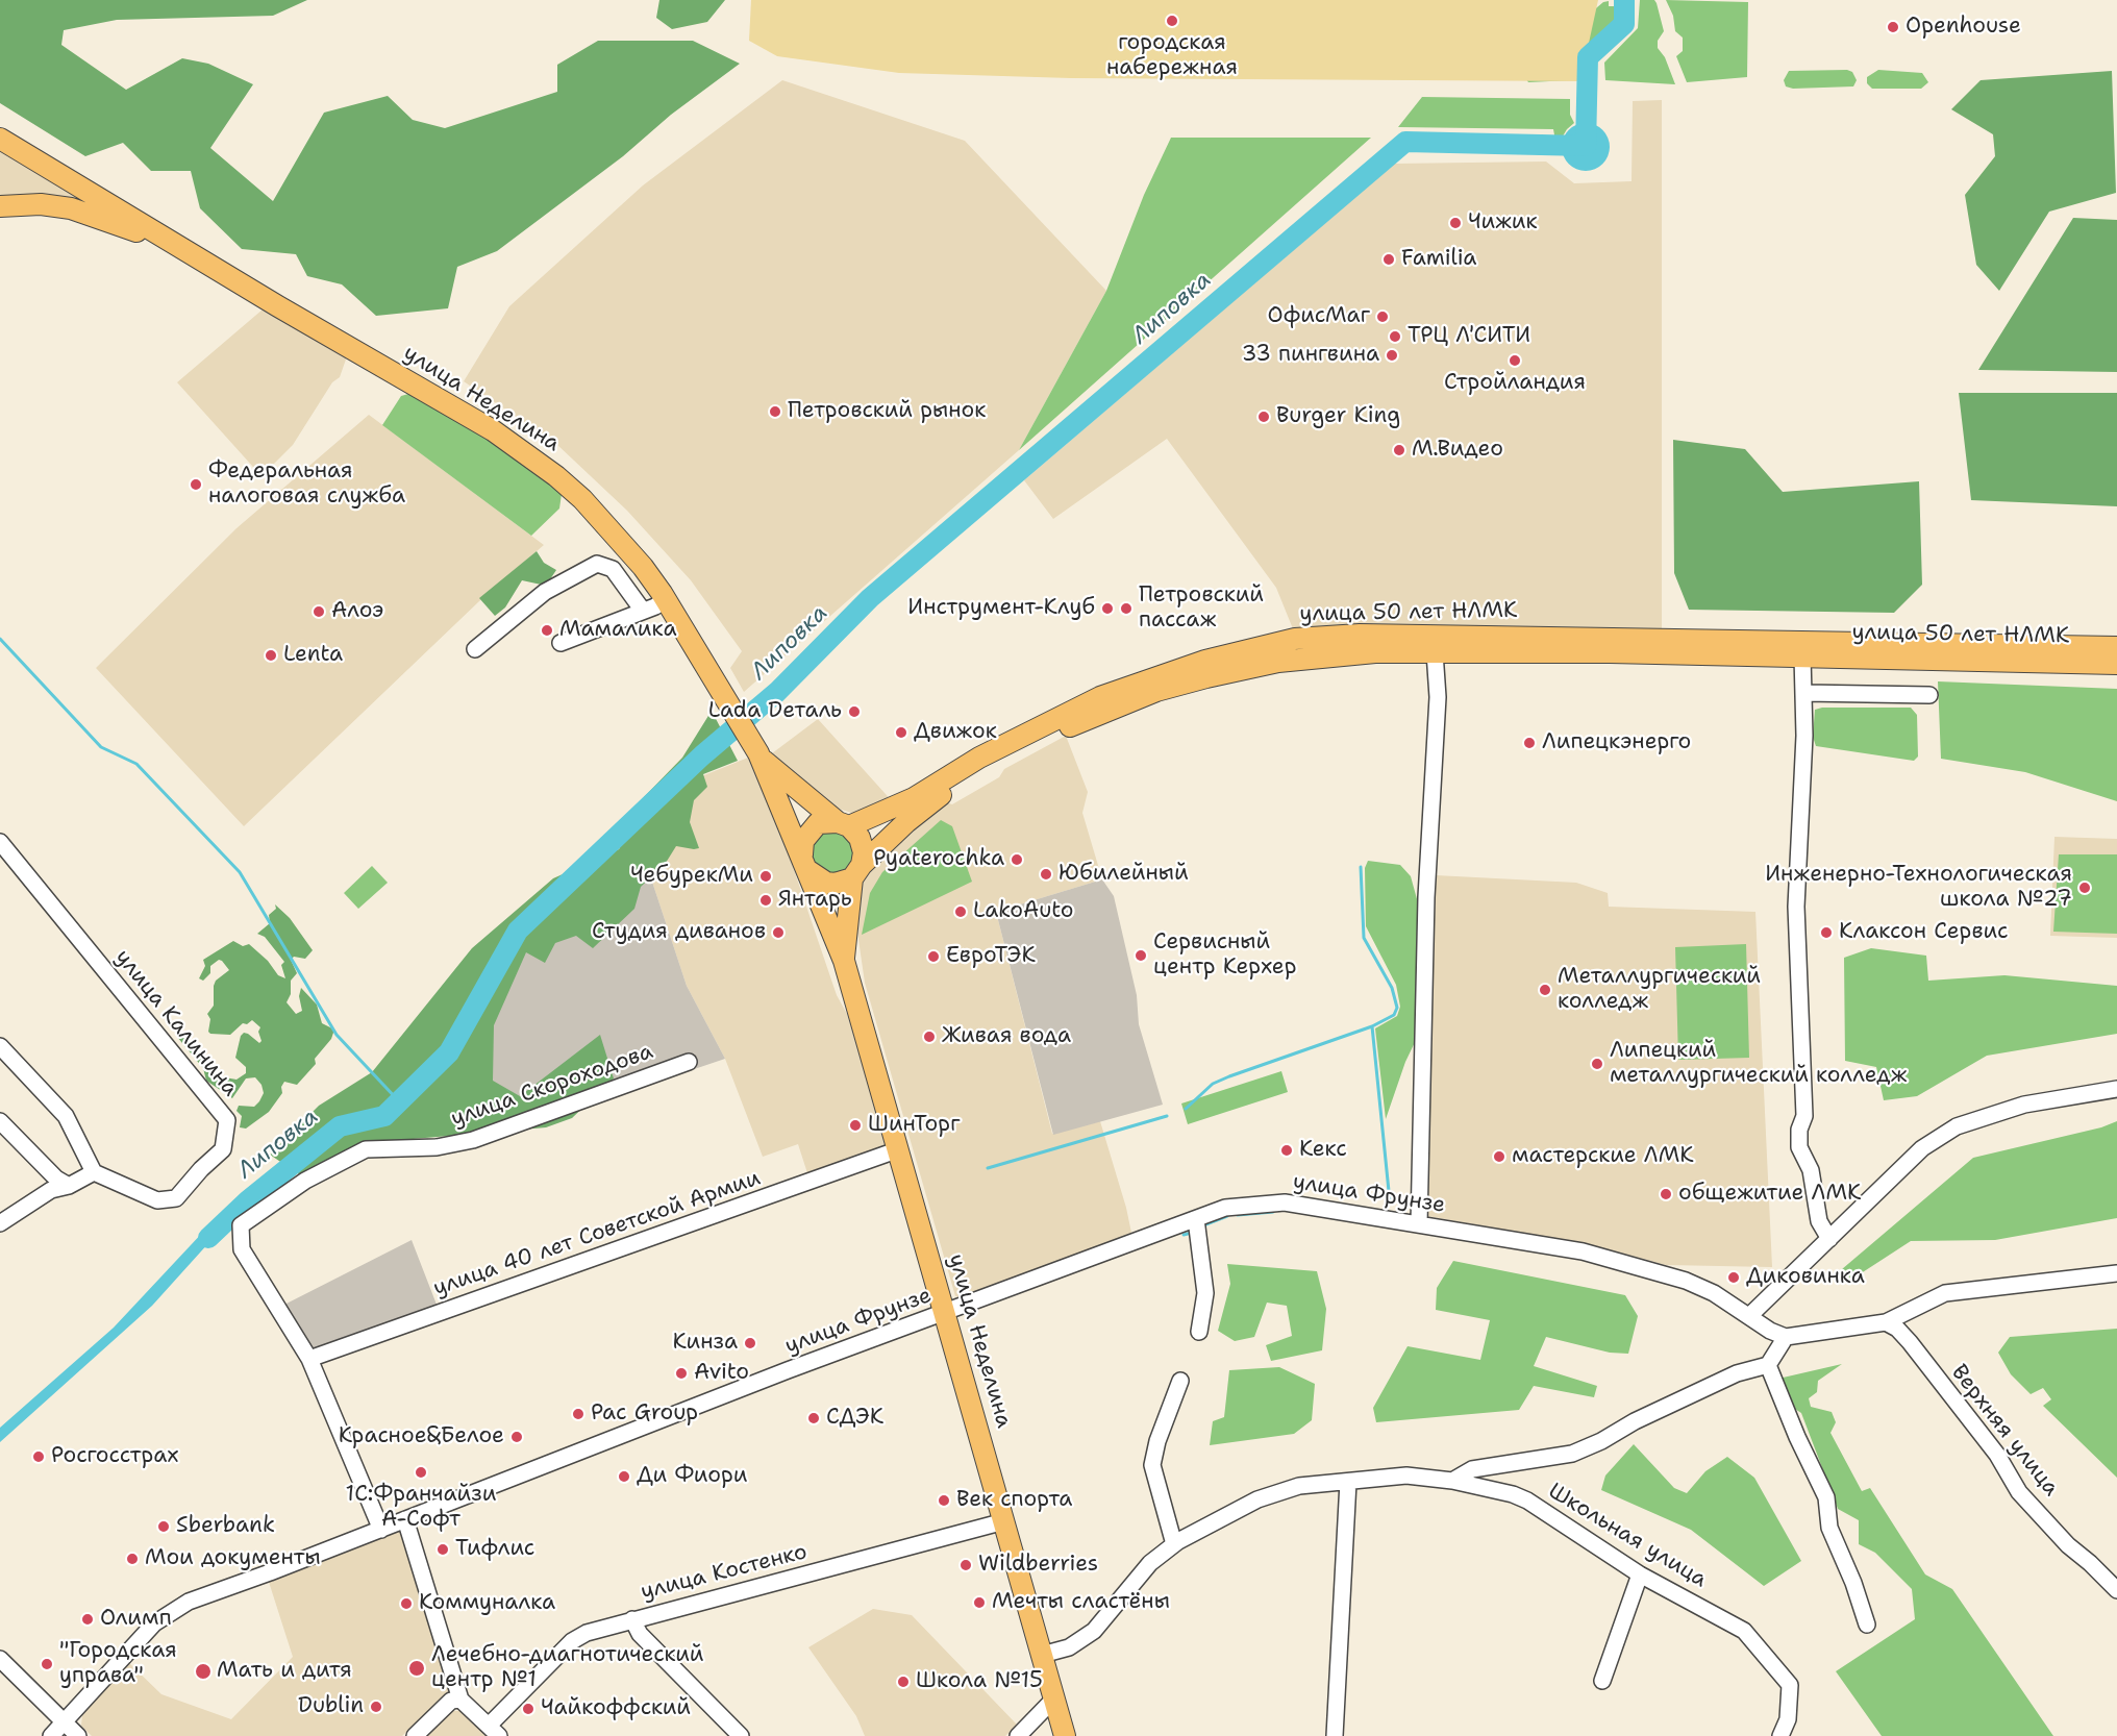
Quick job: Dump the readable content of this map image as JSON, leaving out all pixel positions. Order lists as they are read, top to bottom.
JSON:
{
  "streets": {
    "main road": ["улица Неделина", "улица 50 лет НЛМК"],
    "street": [
      "улица Калинина",
      "улица Скороходова",
      "улица Фрунзе",
      "улица 40 лет Советской Армии",
      "Верхняя улица",
      "Школьная улица",
      "улица Костенко"
    ]
  },
  "crossings": [
    ["улица Неделина", "улица 50 лет НЛМК"],
    ["улица Неделина", "улица Фрунзе"],
    ["улица Неделина", "улица 40 лет Советской Армии"],
    ["улица Неделина", "Школьная улица"],
    ["улица Неделина", "улица Костенко"],
    ["улица Скороходова", "улица 40 лет Советской Армии"]
  ],
  "water": ["Липовка"],
  "places": [
    "городская набережная",
    "Openhouse",
    "Чижик",
    "Familia",
    "ОфисМаг",
    "ТРЦ Л'СИТИ",
    "33 пингвина",
    "Стройландия",
    "Петровский рынок",
    "Burger King",
    "М.Видео",
    "Федеральная налоговая служба",
    "Инструмент-Клуб",
    "Петровский пассаж",
    "Алоэ",
    "Мамалика",
    "Lenta",
    "Lada Dеталь",
    "Движок",
    "Липецкэнерго",
    "Pyaterochka",
    "Юбилейный",
    "ЧебурекМи",
    "Инженерно-Технологическая школа №27",
    "Янтарь",
    "LakoAuto",
    "Студия диванов",
    "Клаксон Сервис",
    "Сервисный центр Керхер",
    "ЕвроТЭК",
    "Металлургический колледж",
    "Живая вода",
    "Липецкий металлургический колледж",
    "ШинТорг",
    "Кекс",
    "мастерские ЛМК",
    "общежитие ЛМК",
    "Диковинка",
    "Кинза",
    "Avito",
    "Pac Group",
    "СДЭК",
    "Красное&Белое",
    "Росгосстрах",
    "1С:Франчайзи А-Софт",
    "Ди Фиори",
    "Век спорта",
    "Sberbank",
    "Тифлис",
    "Мои документы",
    "Wildberries",
    "Мечты сластёны",
    "Коммуналка",
    "Олимп",
    "\"Городская управа\"",
    "Лечебно-диагнотический центр №1",
    "Мать и дитя",
    "Школа №15",
    "Dublin",
    "Чайкоффский"
  ]
}
